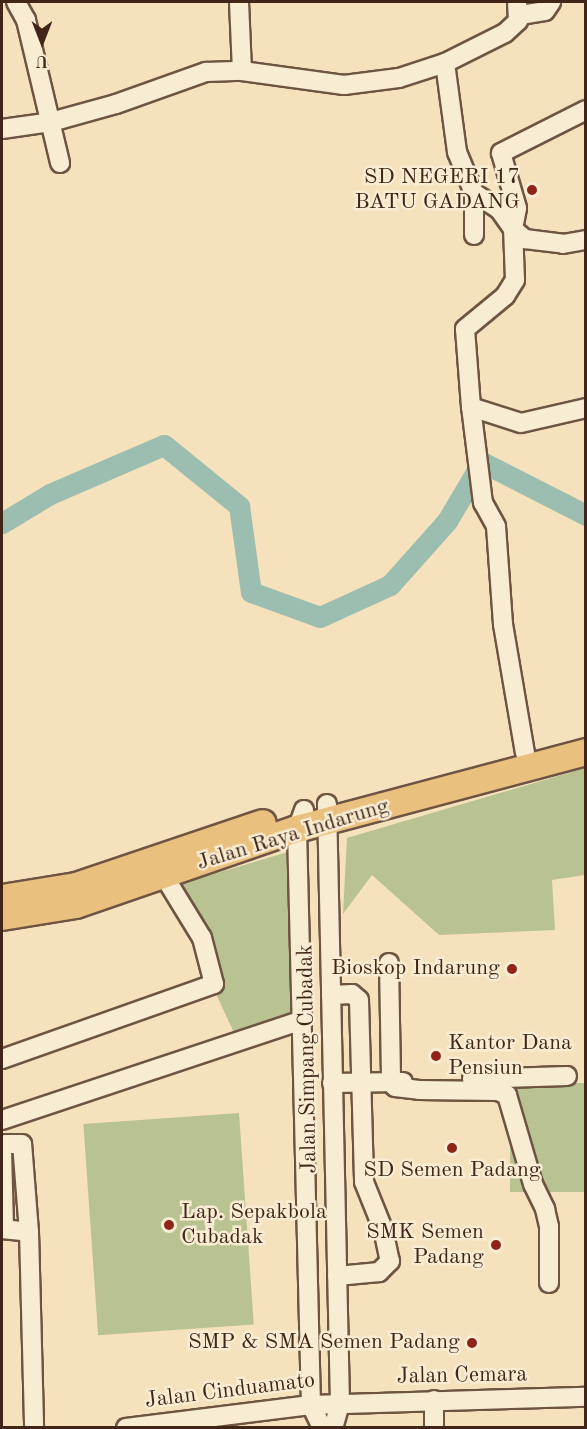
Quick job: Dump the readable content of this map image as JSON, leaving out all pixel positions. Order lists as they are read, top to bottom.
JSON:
{
  "streets": {
    "highway": ["Jalan Raya Indarung"],
    "street": ["Jalan Simpang Cubadak", "Jalan Cemara", "Jalan Cinduamato"]
  },
  "crossings": [
    ["Jalan Raya Indarung", "Jalan Simpang Cubadak"],
    ["Jalan Simpang Cubadak", "Jalan Cemara"],
    ["Jalan Simpang Cubadak", "Jalan Cinduamato"],
    ["Jalan Cemara", "Jalan Cinduamato"]
  ],
  "places": [
    "SD NEGERI 17 BATU GADANG",
    "Bioskop Indarung",
    "Kantor Dana Pensiun",
    "SD Semen Padang",
    "Lap. Sepakbola Cubadak",
    "SMK Semen Padang",
    "SMP & SMA Semen Padang"
  ],
  "north": "bottom"
}
